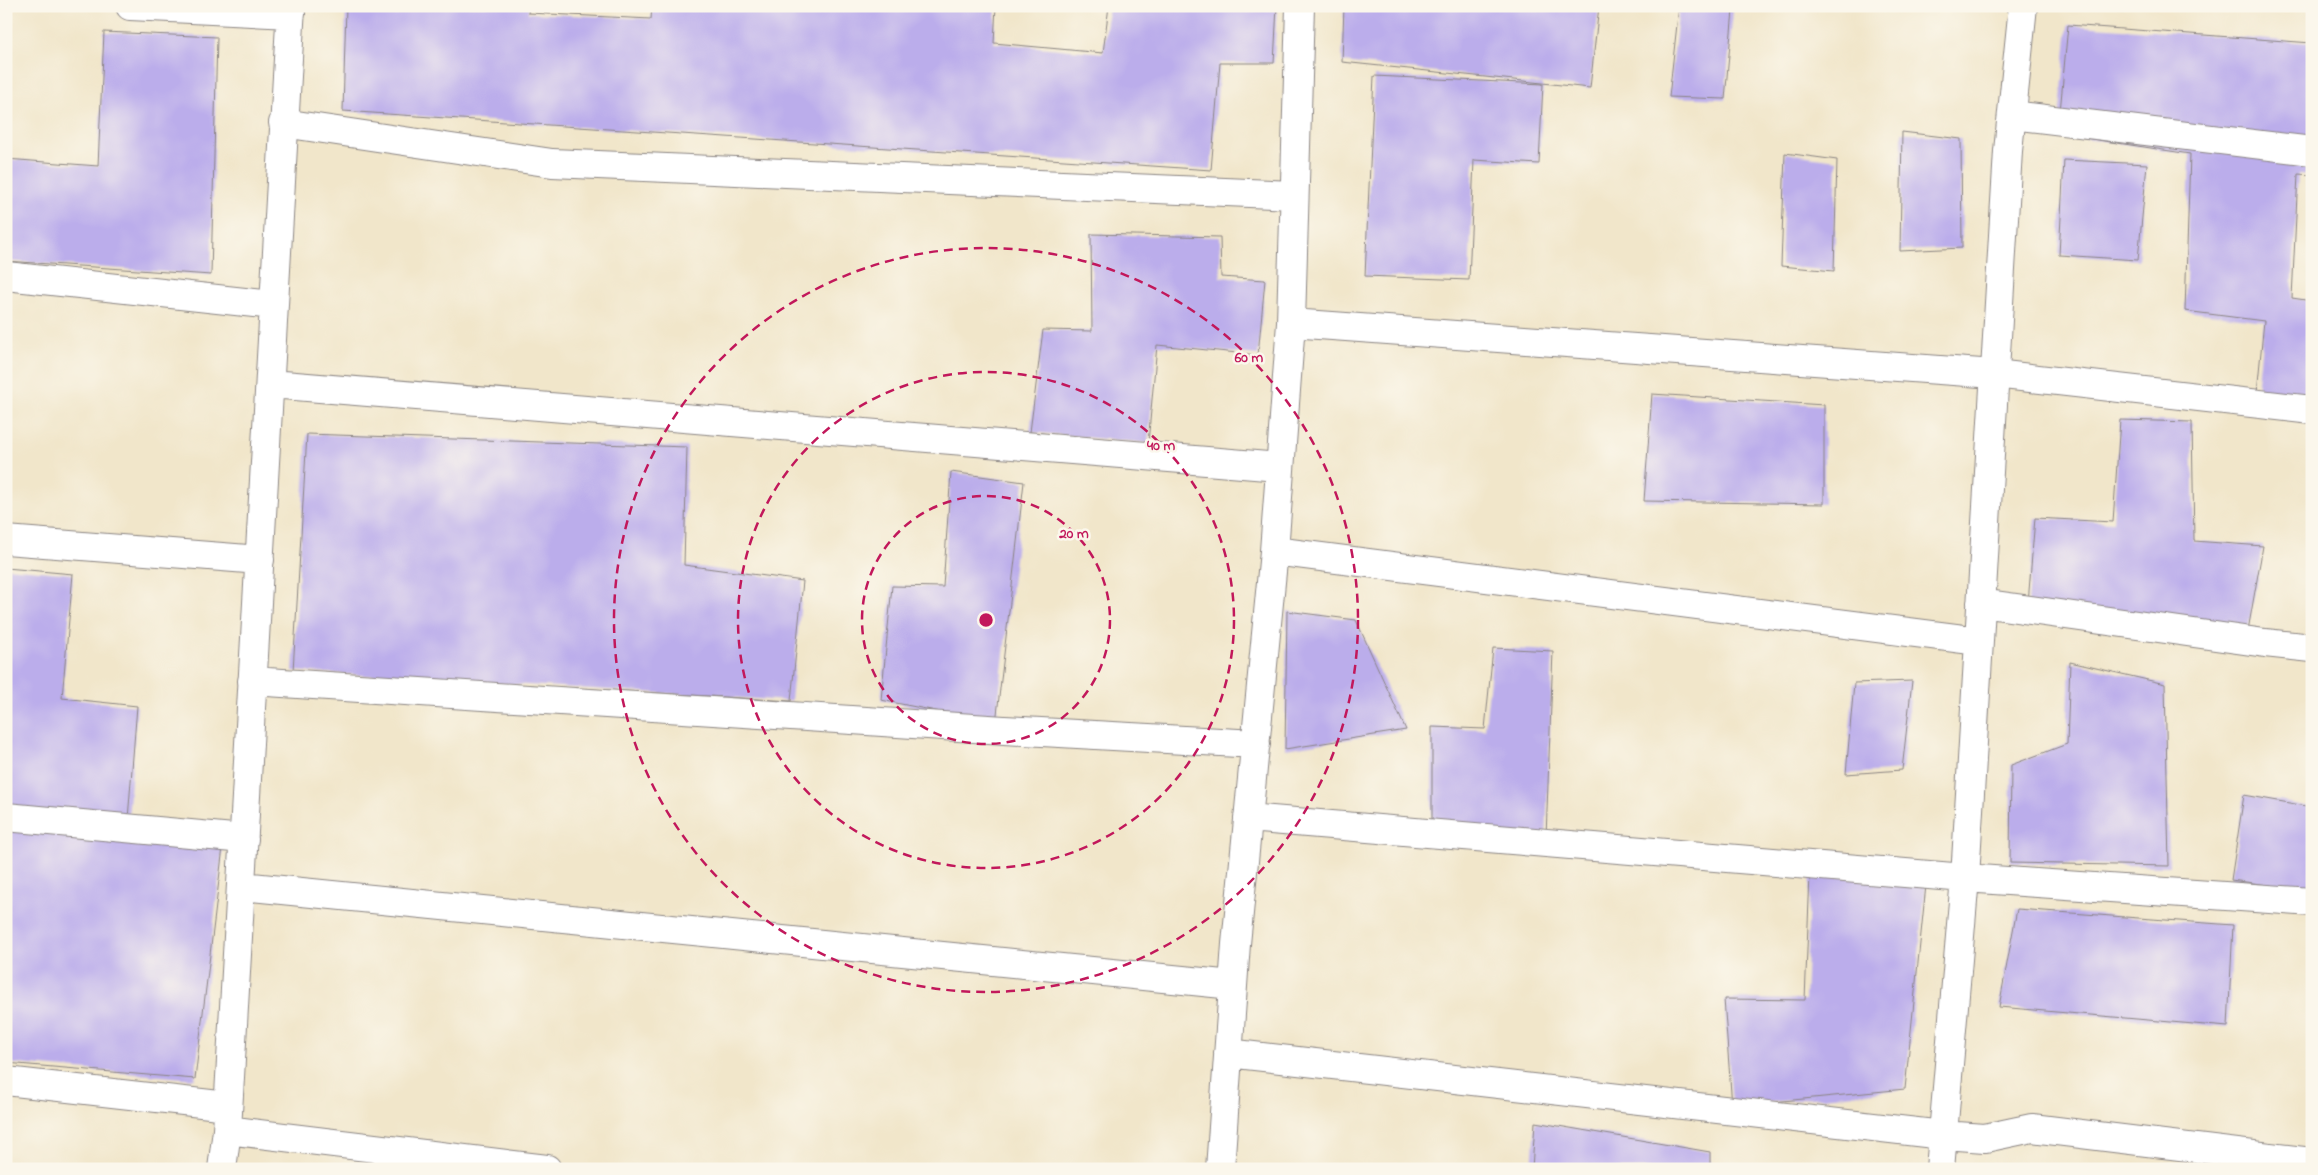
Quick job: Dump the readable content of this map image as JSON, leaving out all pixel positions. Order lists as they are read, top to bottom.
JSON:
{
  "rings": ["60 m", "40 m", "20 m"]
}
